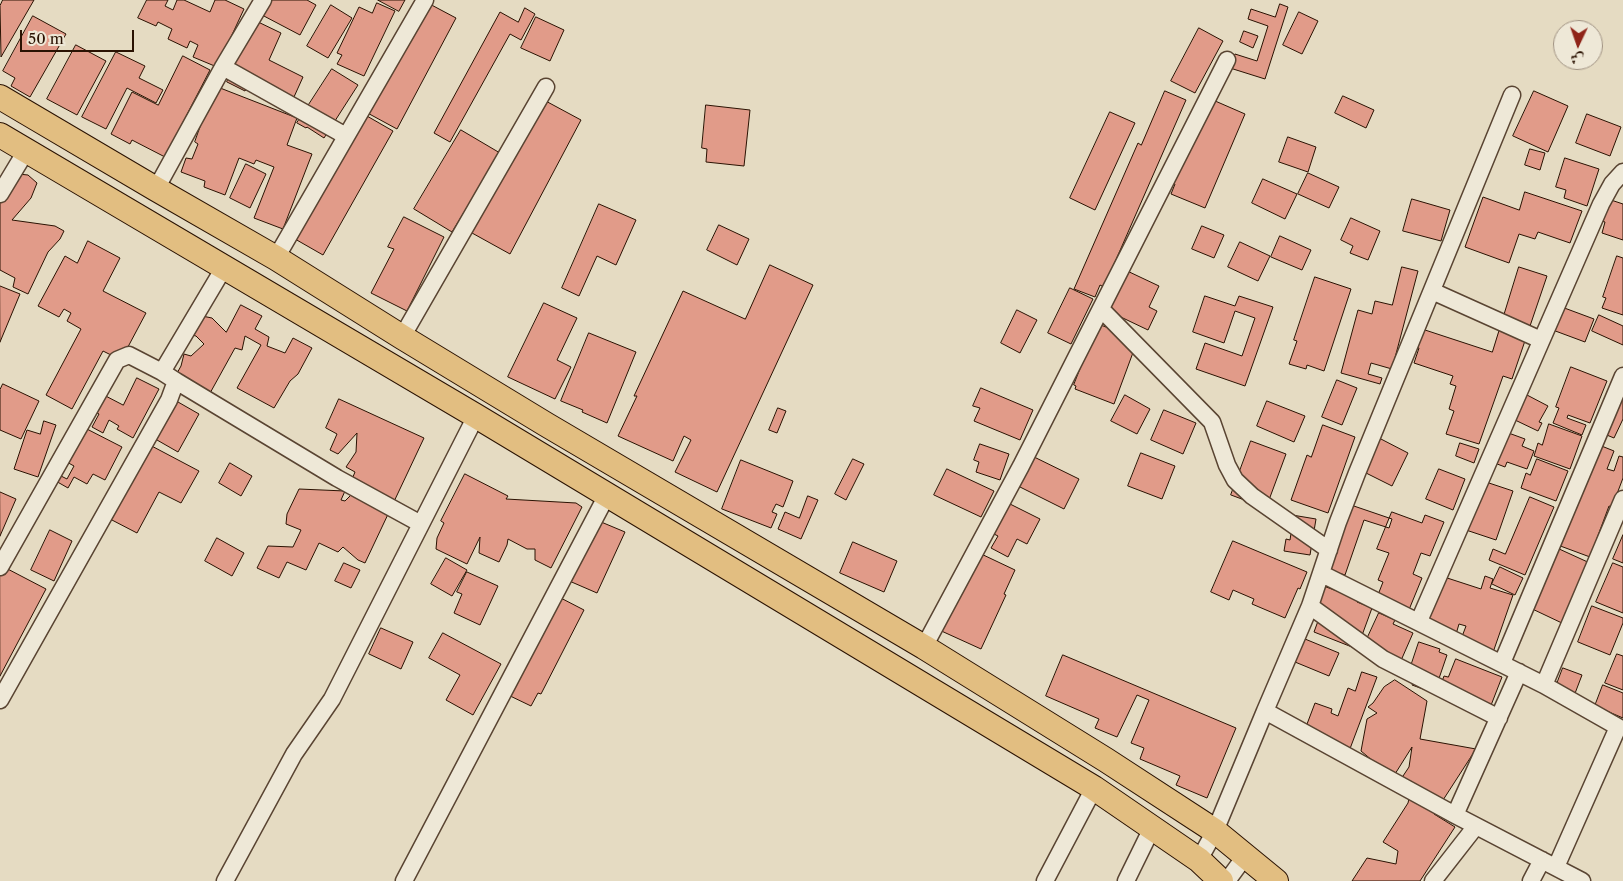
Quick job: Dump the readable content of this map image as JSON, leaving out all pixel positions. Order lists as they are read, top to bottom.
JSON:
{
  "scale_bar": "50 m",
  "north": "bottom"
}
